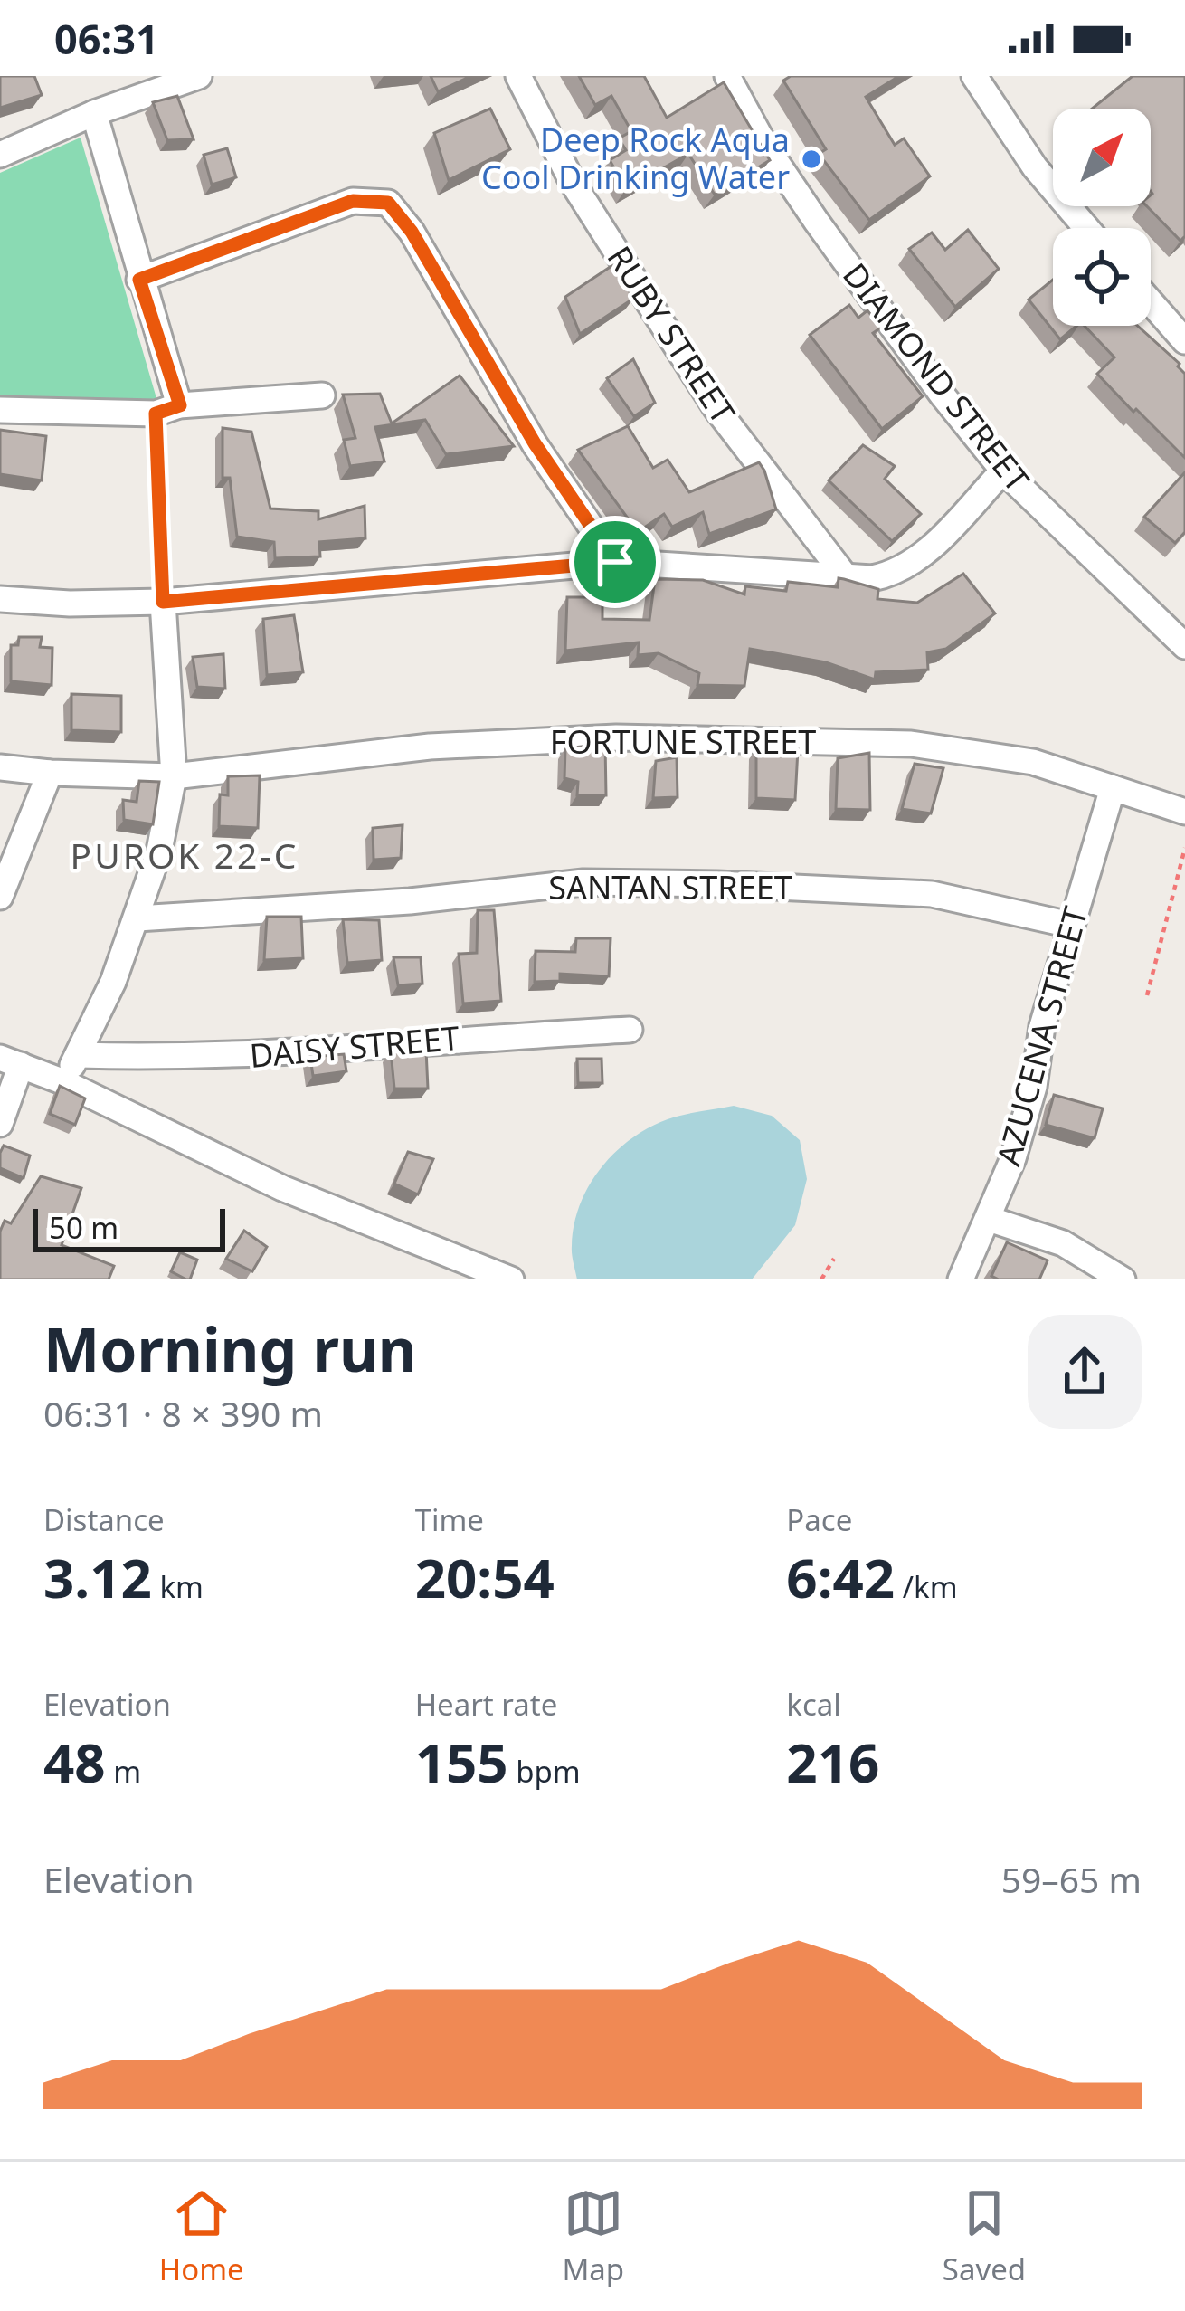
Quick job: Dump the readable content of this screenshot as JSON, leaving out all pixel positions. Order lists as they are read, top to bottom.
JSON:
{
  "streets": {
    "street": [
      "RUBY STREET",
      "DIAMOND STREET",
      "FORTUNE STREET",
      "SANTAN STREET",
      "AZUCENA STREET",
      "DAISY STREET"
    ]
  },
  "crossings": [
    ["FORTUNE STREET", "AZUCENA STREET"],
    ["SANTAN STREET", "AZUCENA STREET"]
  ],
  "districts": ["PUROK 22-C"],
  "places": ["Deep Rock Aqua Cool Drinking Water"],
  "scale_bar": "50 m",
  "north": "top right",
  "page": {
    "status": "06:31",
    "scale": "50 m",
    "heading": ["Morning run", "06:31 · 8 × 390 m"],
    "stats": [
      ["Distance", "3.12 km"],
      ["Time", "20:54"],
      ["Pace", "6:42 /km"],
      ["Elevation", "48 m"],
      ["Heart rate", "155 bpm"],
      ["kcal", "216"]
    ],
    "chart": ["Elevation", "59–65 m"],
    "tabs": ["Home", "Map", "Saved"]
  }
}
